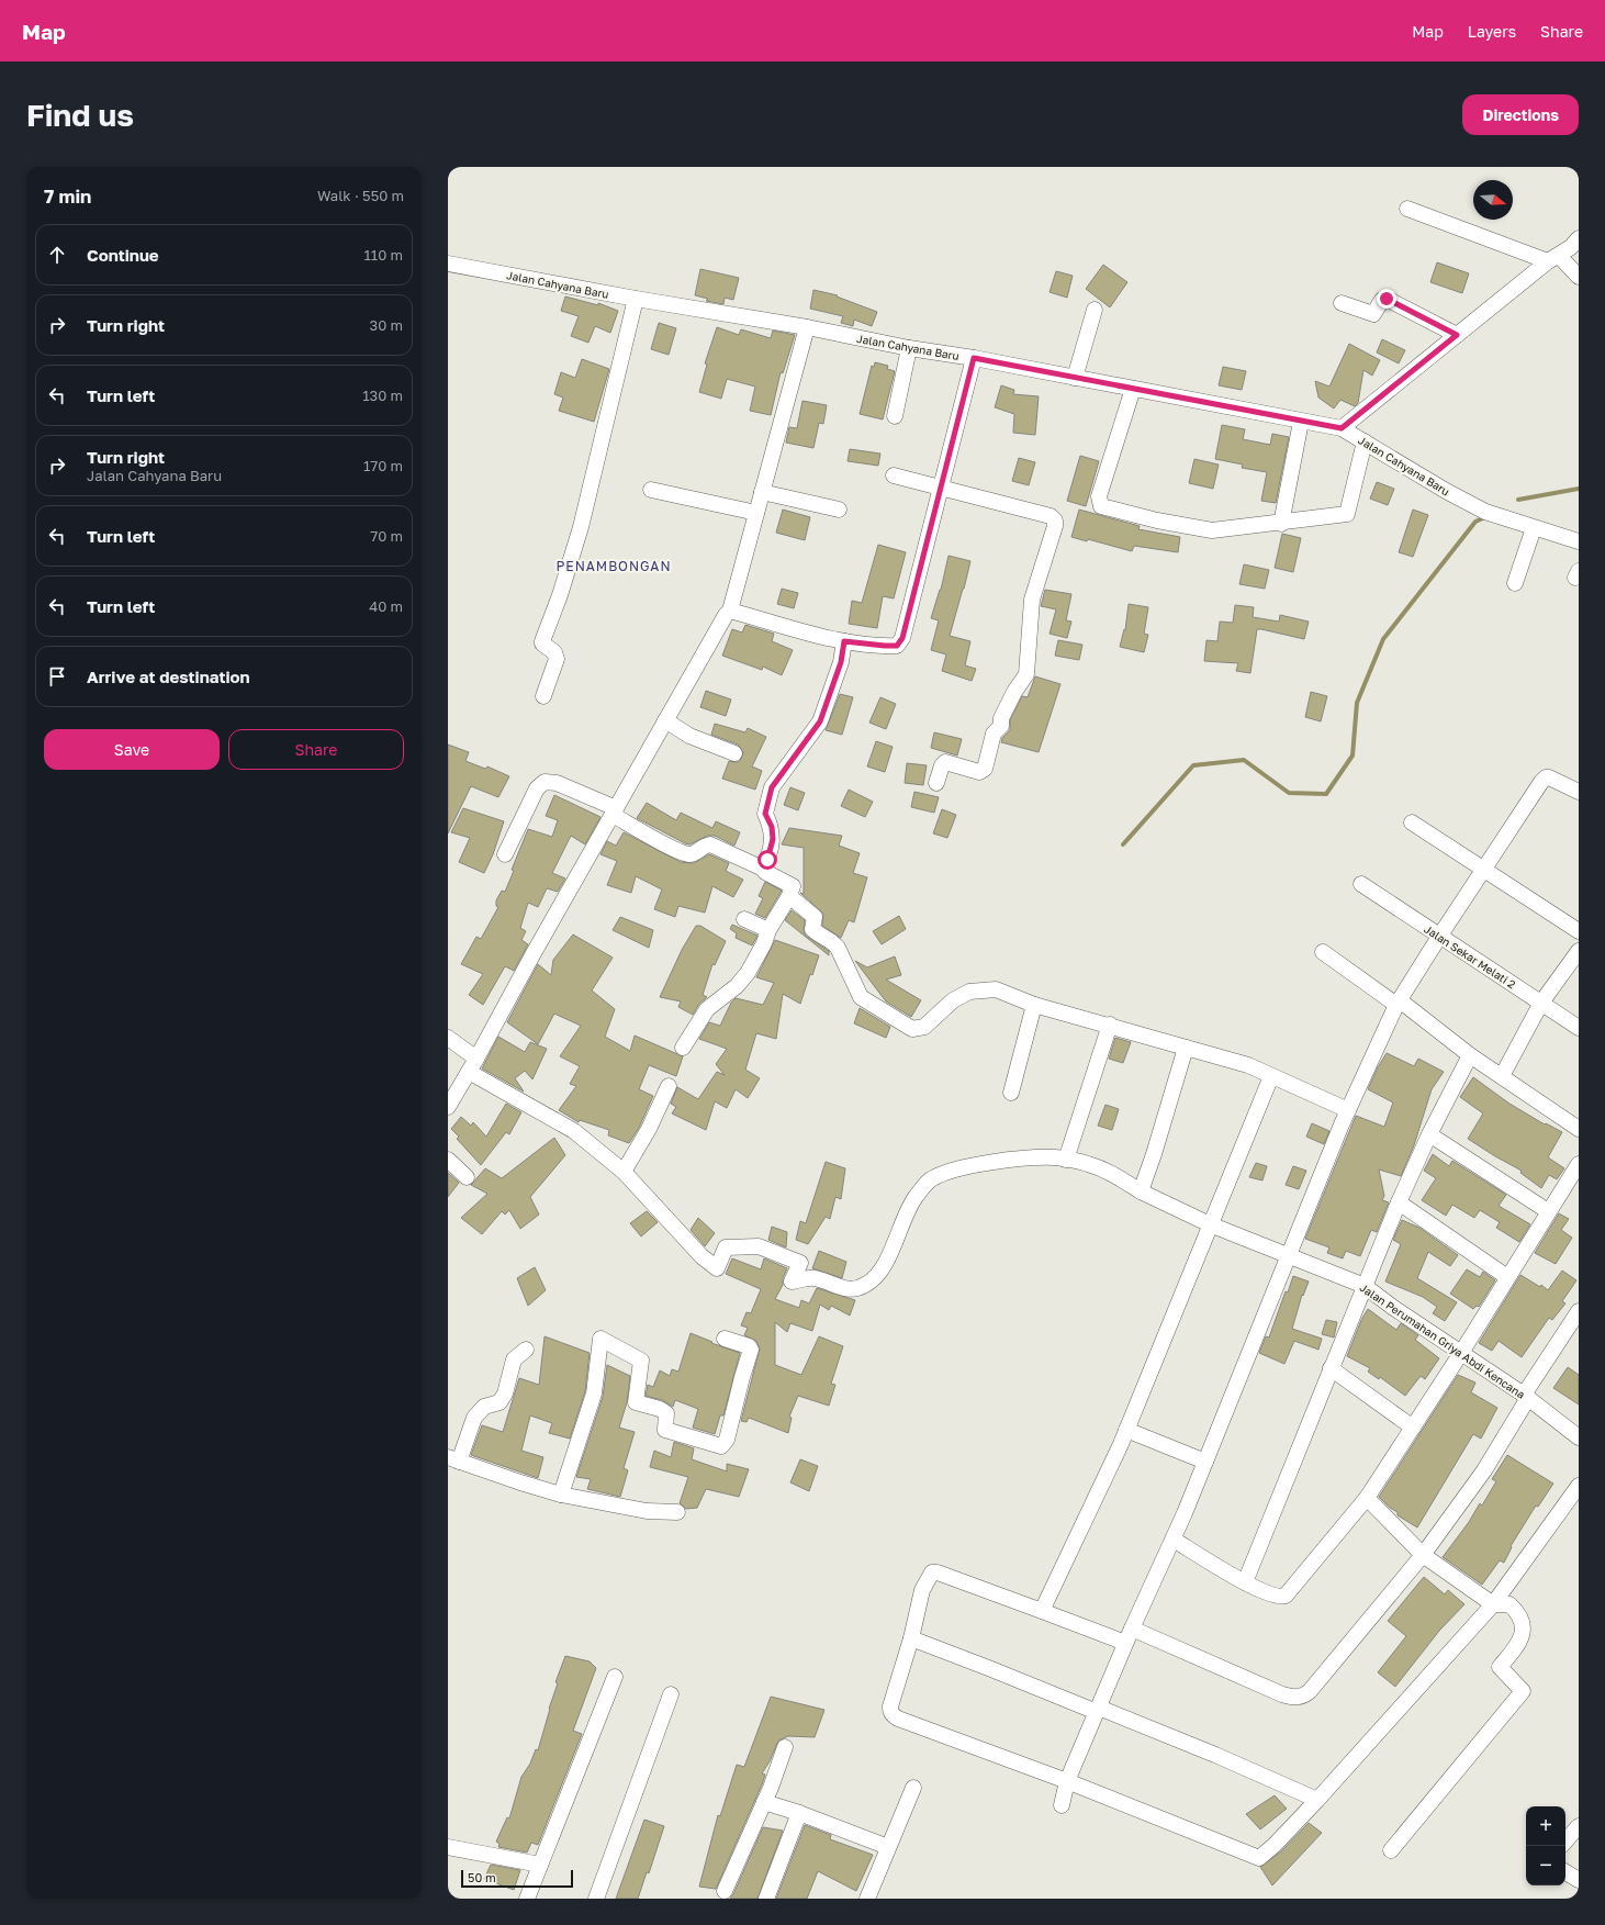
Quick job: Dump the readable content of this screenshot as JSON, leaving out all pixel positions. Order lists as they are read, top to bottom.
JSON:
{
  "streets": {
    "street": ["Jalan Cahyana Baru", "Jalan Sekar Melati 2", "Jalan Perumahan Griya Abdi Kencana"]
  },
  "districts": ["PENAMBONGAN"],
  "scale_bar": "50 m",
  "north": "right",
  "page": {
    "header": "Map",
    "nav": ["Map", "Layers", "Share"],
    "buttons": [
      "Directions",
      ["Save", "Share"]
    ],
    "title": "Find us",
    "heading": ["7 min", "Walk · 550 m"],
    "list": [
      ["Continue", "110 m"],
      ["Turn right", "30 m"],
      ["Turn left", "130 m"],
      ["Turn right", "Jalan Cahyana Baru", "170 m"],
      ["Turn left", "70 m"],
      ["Turn left", "40 m"],
      "Arrive at destination"
    ],
    "map_buttons": ["+", "−"],
    "scale": "50 m"
  }
}
